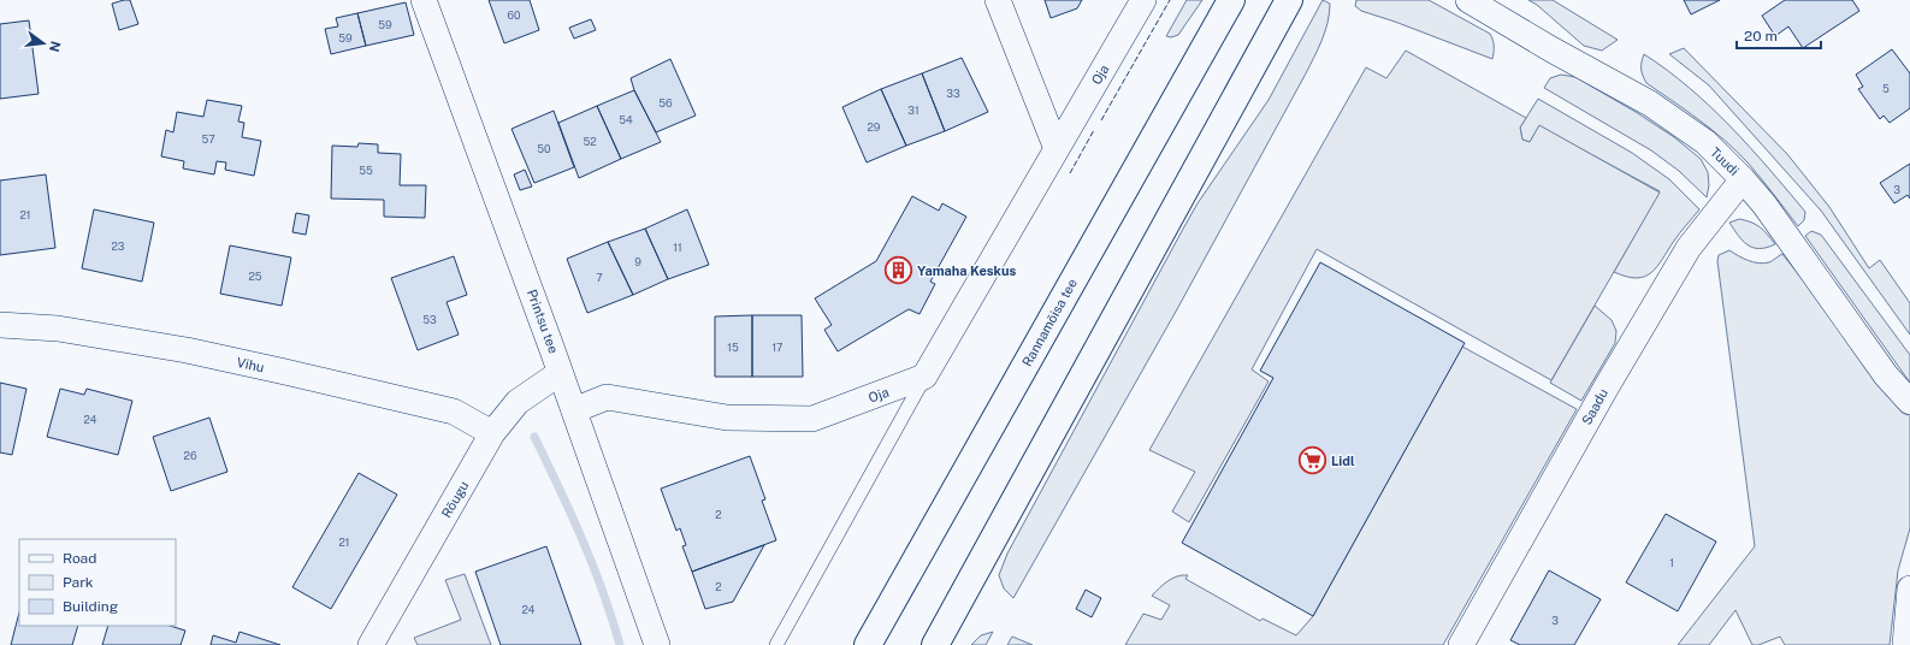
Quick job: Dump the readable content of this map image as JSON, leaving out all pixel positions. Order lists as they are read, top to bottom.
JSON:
{
  "streets": {
    "main road": ["Rannamõisa tee"],
    "street": [
      "Oja",
      "Tuudi",
      "Printsu tee",
      "Vihu",
      "Saadu",
      "Rõugu"
    ]
  },
  "crossings": [
    ["Oja", "Printsu tee"],
    ["Tuudi", "Saadu"],
    ["Printsu tee", "Rõugu"],
    ["Vihu", "Rõugu"]
  ],
  "places": {
    "building": ["Yamaha Keskus"],
    "supermarket": ["Lidl"]
  },
  "house_numbers": [
    "60",
    "59",
    "59",
    "5",
    "33",
    "56",
    "31",
    "54",
    "29",
    "57",
    "52",
    "50",
    "55",
    "3",
    "21",
    "23",
    "11",
    "9",
    "25",
    "7",
    "53",
    "15",
    "17",
    "24",
    "26",
    "2",
    "21",
    "1",
    "2",
    "24",
    "3"
  ],
  "legend": ["Road", "Park", "Building"],
  "scale_bar": "20 m",
  "north": "right"
}
